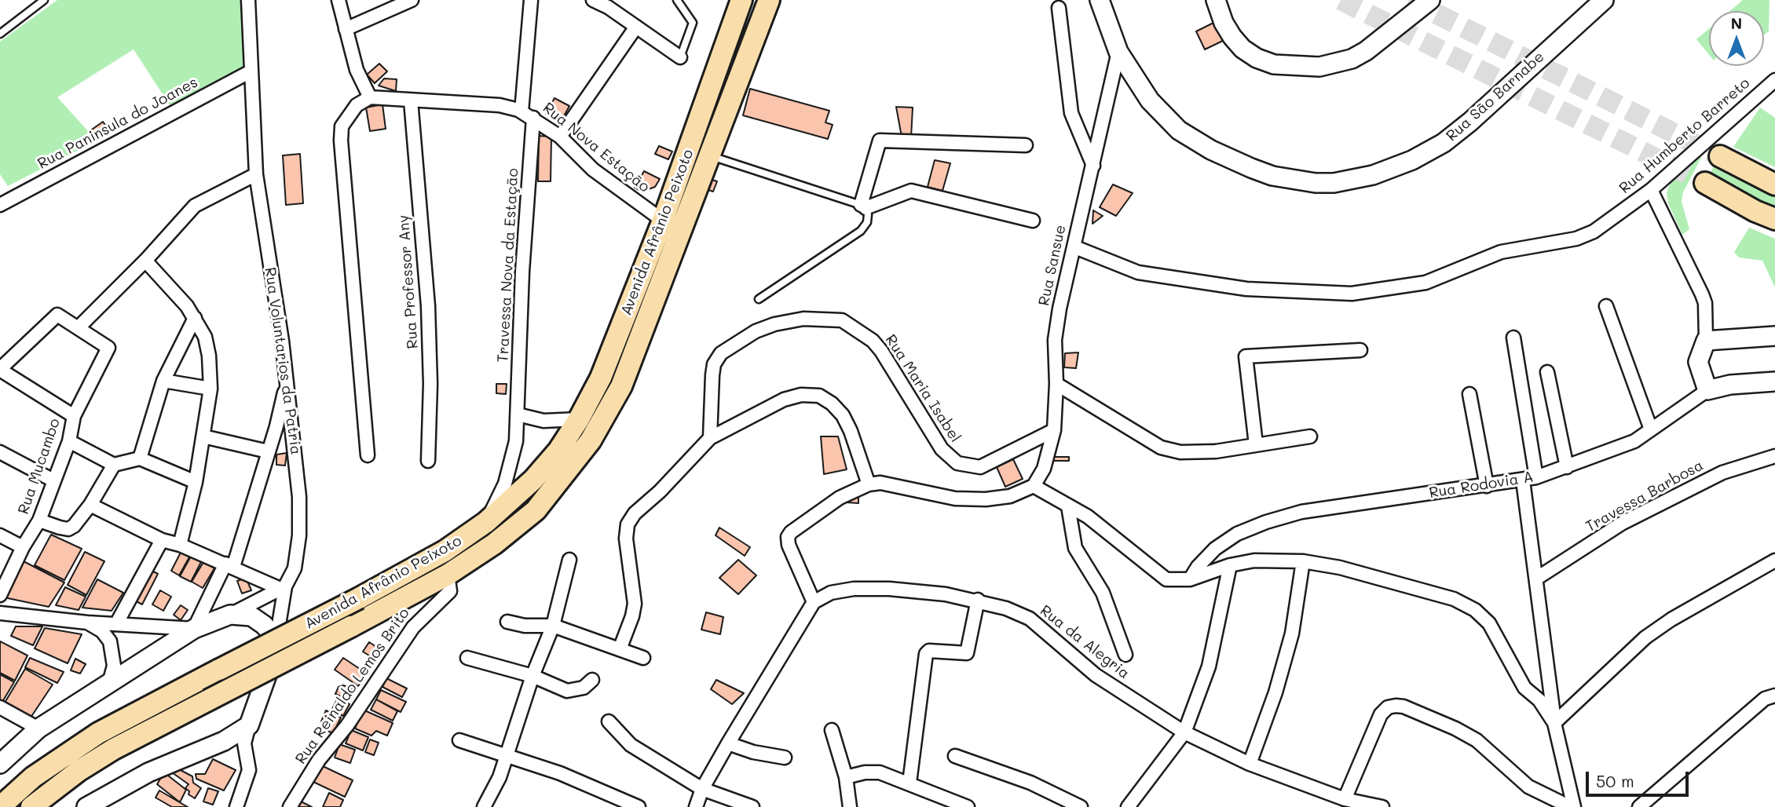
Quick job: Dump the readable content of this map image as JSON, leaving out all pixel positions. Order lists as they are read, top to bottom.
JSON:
{
  "streets": {
    "main road": ["Avenida Afrânio Peixoto"],
    "street": [
      "Rua São Barnabe",
      "Rua Paninsula do Joanes",
      "Rua Humberto Barreto",
      "Rua Nova Estação",
      "Travessa Nova da Estação",
      "Rua Sansue",
      "Rua Professor Any",
      "Rua Voluntarios da Patría",
      "Rua Maria Isabel",
      "Rua Mucambo",
      "Rua Rodovia A",
      "Travessa Barbosa",
      "Rua da Alegria",
      "Rua Reinaldo Lemos Brito"
    ]
  },
  "crossings": [
    ["Rua São Barnabe", "Rua Sansue"],
    ["Rua Paninsula do Joanes", "Rua Voluntarios da Patría"],
    ["Rua Humberto Barreto", "Rua Sansue"],
    ["Rua Nova Estação", "Avenida Afrânio Peixoto"],
    ["Rua Nova Estação", "Travessa Nova da Estação"],
    ["Rua Nova Estação", "Rua Professor Any"],
    ["Avenida Afrânio Peixoto", "Travessa Nova da Estação"],
    ["Avenida Afrânio Peixoto", "Rua Reinaldo Lemos Brito"],
    ["Rua Sansue", "Rua Maria Isabel"]
  ],
  "scale_bar": "50 m",
  "north": "top"
}
